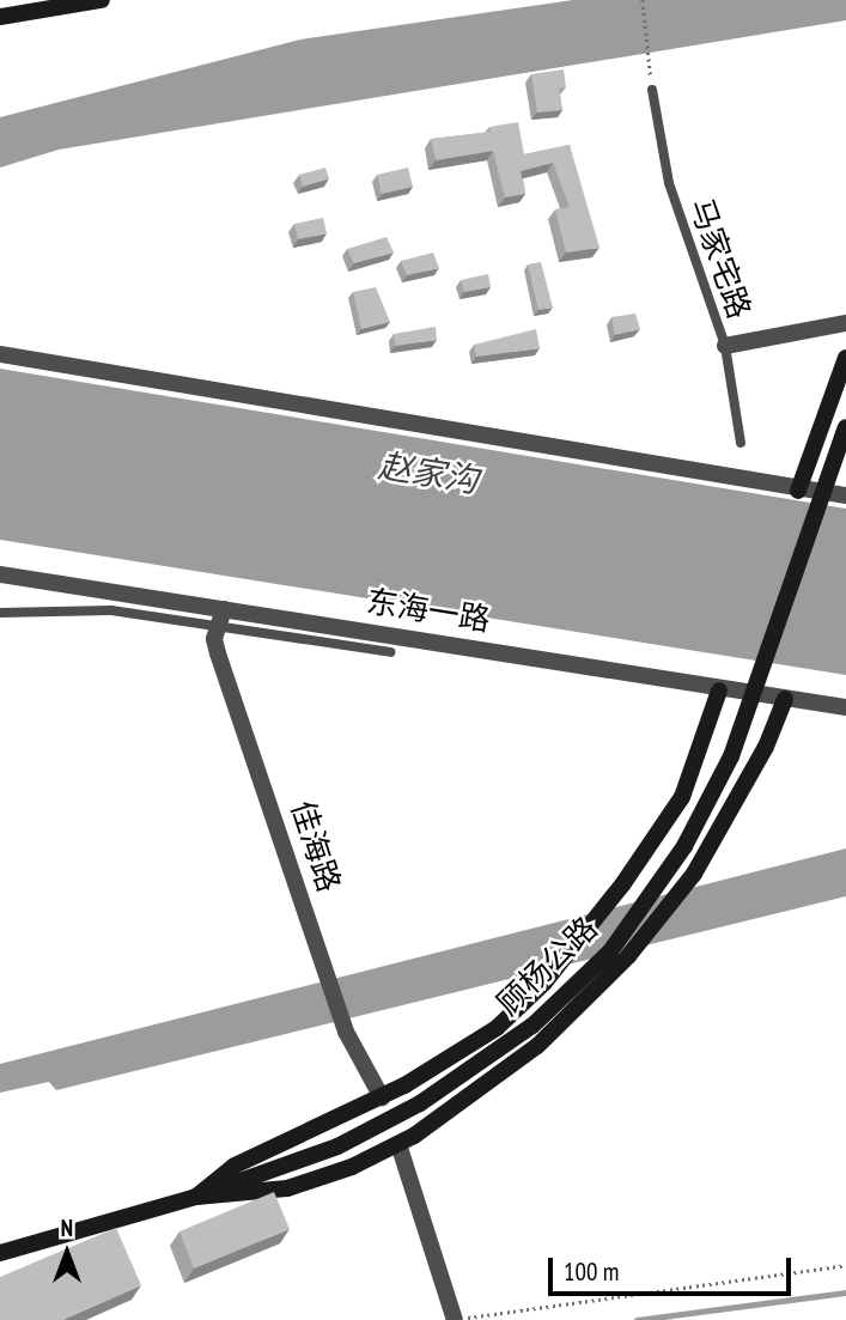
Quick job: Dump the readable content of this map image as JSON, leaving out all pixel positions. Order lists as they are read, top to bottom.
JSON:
{
  "streets": {
    "street": ["东海一路", "佳海路", "顾杨公路"],
    "lane": ["马家宅路"]
  },
  "crossings": [
    ["东海一路", "佳海路"]
  ],
  "water": ["赵家沟"],
  "scale_bar": "100 m",
  "north": "top"
}
